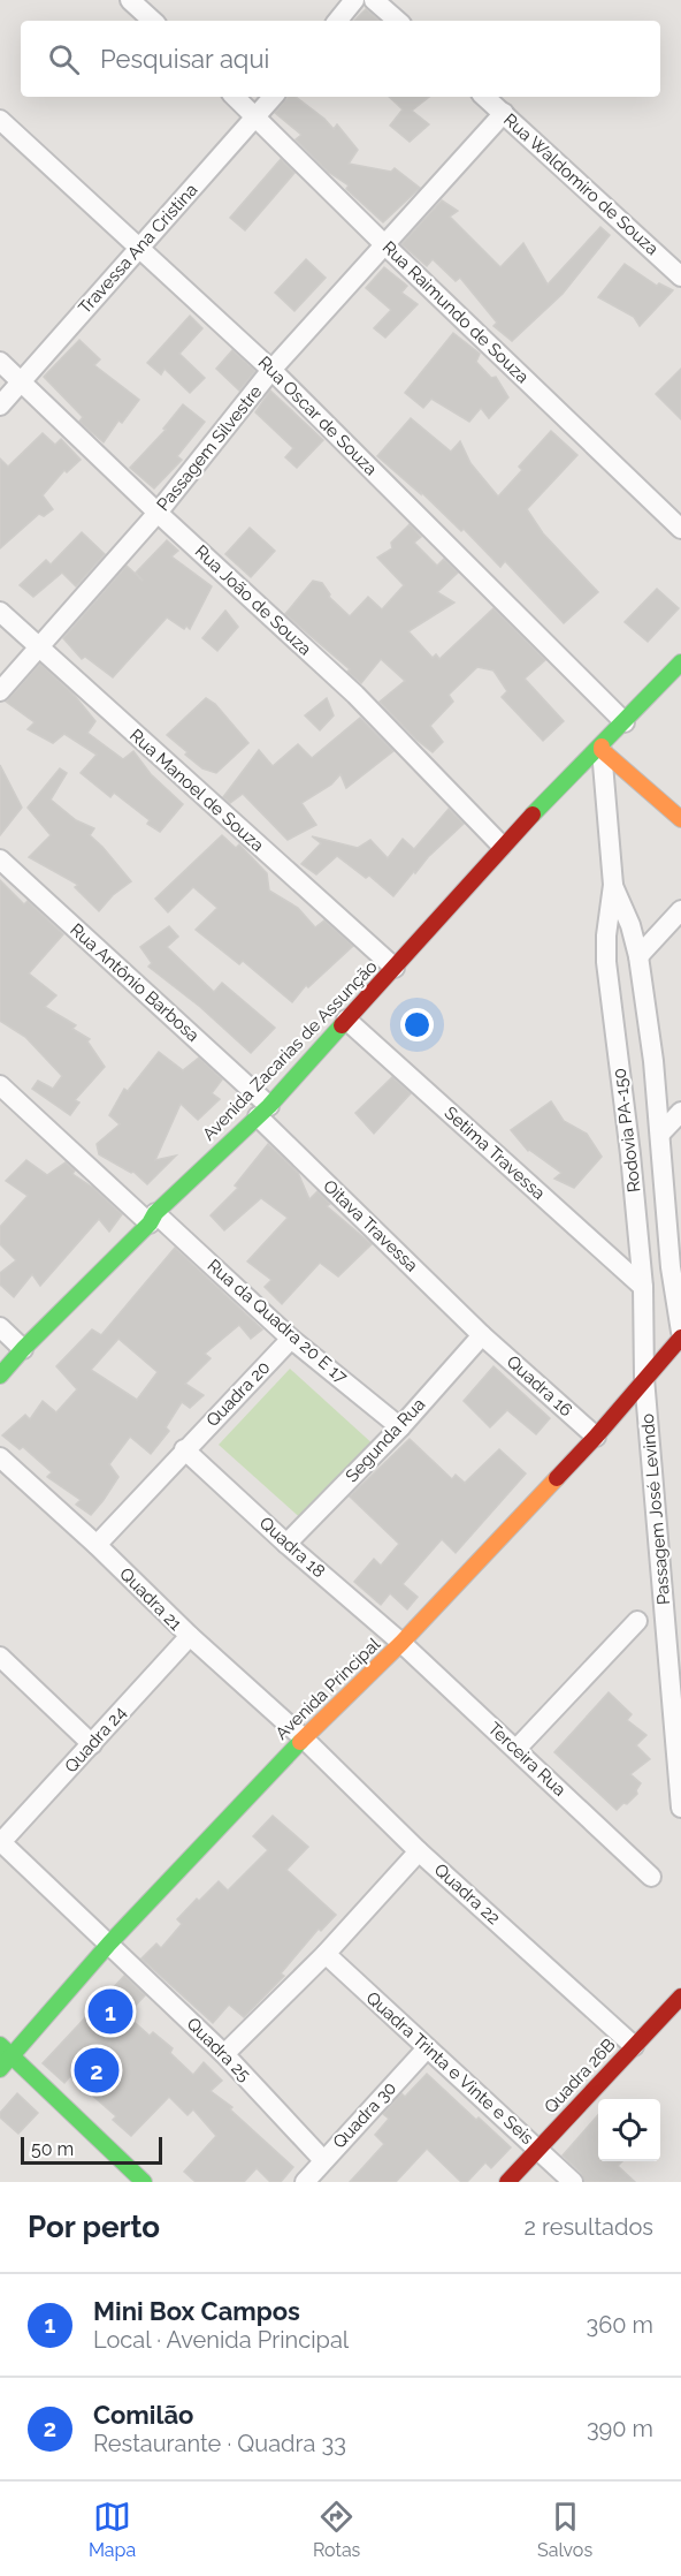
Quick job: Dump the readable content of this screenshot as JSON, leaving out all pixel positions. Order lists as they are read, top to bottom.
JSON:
{
  "streets": {
    "street": [
      "Rua Waldomiro de Souza",
      "Travessa Ana Cristina",
      "Rua Raimundo de Souza",
      "Rua Oscar de Souza",
      "Passagem Silvestre",
      "Rua João de Souza",
      "Rua Manoel de Souza",
      "Rua Antônio Barbosa",
      "Avenida Zacarias de Assunção",
      "Rodovia PA-150",
      "Setima Travessa",
      "Oitava Travessa",
      "Rua da Quadra 20 E 17",
      "Quadra 16",
      "Quadra 20",
      "Segunda Rua",
      "Passagem José Levindo",
      "Quadra 18",
      "Quadra 21",
      "Avenida Principal",
      "Quadra 24",
      "Terceira Rua",
      "Quadra 22",
      "Quadra 25",
      "Quadra Trinta e Vinte e Seis",
      "Quadra 26B",
      "Quadra 30"
    ]
  },
  "crossings": [
    ["Rua Waldomiro de Souza", "Passagem Silvestre"],
    ["Travessa Ana Cristina", "Rua Raimundo de Souza"],
    ["Travessa Ana Cristina", "Rua Oscar de Souza"],
    ["Travessa Ana Cristina", "Rua João de Souza"],
    ["Rua Raimundo de Souza", "Passagem Silvestre"],
    ["Rua Oscar de Souza", "Passagem Silvestre"],
    ["Rua Oscar de Souza", "Avenida Zacarias de Assunção"],
    ["Passagem Silvestre", "Rua João de Souza"],
    ["Passagem Silvestre", "Rua Manoel de Souza"],
    ["Rua João de Souza", "Avenida Zacarias de Assunção"],
    ["Rua Manoel de Souza", "Avenida Zacarias de Assunção"],
    ["Rua Antônio Barbosa", "Avenida Zacarias de Assunção"],
    ["Rua Antônio Barbosa", "Oitava Travessa"],
    ["Avenida Zacarias de Assunção", "Rodovia PA-150"],
    ["Avenida Zacarias de Assunção", "Setima Travessa"],
    ["Avenida Zacarias de Assunção", "Oitava Travessa"],
    ["Avenida Zacarias de Assunção", "Rua da Quadra 20 E 17"],
    ["Rodovia PA-150", "Setima Travessa"],
    ["Rodovia PA-150", "Passagem José Levindo"],
    ["Rodovia PA-150", "Avenida Principal"],
    ["Oitava Travessa", "Quadra 16"],
    ["Oitava Travessa", "Segunda Rua"],
    ["Rua da Quadra 20 E 17", "Quadra 20"],
    ["Rua da Quadra 20 E 17", "Segunda Rua"],
    ["Quadra 16", "Segunda Rua"],
    ["Quadra 16", "Avenida Principal"],
    ["Quadra 20", "Quadra 18"],
    ["Segunda Rua", "Quadra 18"],
    ["Passagem José Levindo", "Avenida Principal"],
    ["Quadra 18", "Avenida Principal"],
    ["Quadra 18", "Terceira Rua"],
    ["Quadra 21", "Avenida Principal"],
    ["Quadra 21", "Quadra 24"],
    ["Quadra 21", "Quadra 22"],
    ["Avenida Principal", "Quadra 24"],
    ["Avenida Principal", "Terceira Rua"],
    ["Avenida Principal", "Quadra 22"],
    ["Avenida Principal", "Quadra 25"],
    ["Quadra 24", "Quadra 25"],
    ["Quadra 22", "Quadra 26B"],
    ["Quadra 25", "Quadra 30"],
    ["Quadra Trinta e Vinte e Seis", "Quadra 26B"],
    ["Quadra Trinta e Vinte e Seis", "Quadra 30"]
  ],
  "scale_bar": "50 m",
  "page": {
    "search": "Pesquisar aqui",
    "pins": ["1", "2"],
    "scale": "50 m",
    "heading": ["Por perto", "2 resultados"],
    "list": [
      {
        "mark": "1",
        "name": "Mini Box Campos",
        "note": "Local · Avenida Principal",
        "value": "360 m"
      },
      {
        "mark": "2",
        "name": "Comilão",
        "note": "Restaurante · Quadra 33",
        "value": "390 m"
      }
    ],
    "nav": ["Mapa", "Rotas", "Salvos"]
  }
}
